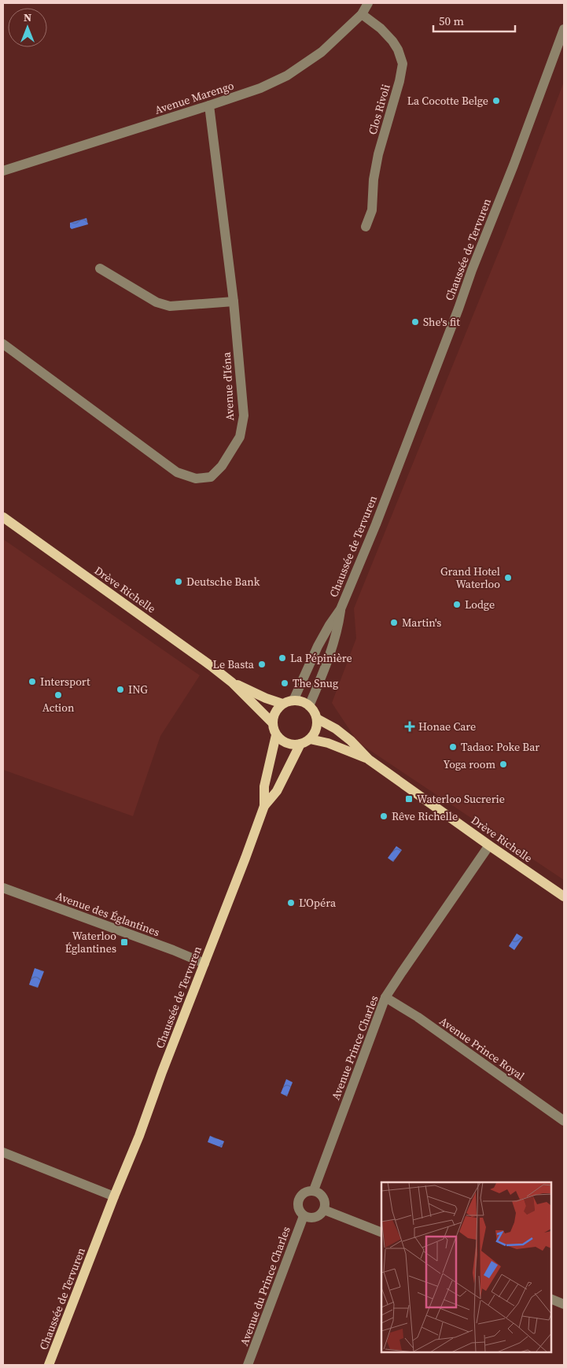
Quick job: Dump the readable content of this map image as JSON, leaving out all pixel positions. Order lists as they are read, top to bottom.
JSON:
{
  "streets": {
    "main road": ["Chaussée de Tervuren", "Drève Richelle"],
    "street": [
      "Avenue Marengo",
      "Clos Rivoli",
      "Avenue d'Iéna",
      "Avenue des Églantines",
      "Avenue Prince Charles",
      "Avenue Prince Royal",
      "Avenue du Prince Charles"
    ]
  },
  "crossings": [
    ["Avenue Marengo", "Clos Rivoli"],
    ["Avenue Marengo", "Avenue d'Iéna"],
    ["Chaussée de Tervuren", "Drève Richelle"],
    ["Chaussée de Tervuren", "Avenue des Églantines"],
    ["Drève Richelle", "Avenue Prince Charles"],
    ["Avenue Prince Charles", "Avenue Prince Royal"],
    ["Avenue Prince Charles", "Avenue du Prince Charles"]
  ],
  "places": {
    "other": [
      "La Cocotte Belge",
      "She's fit",
      "Grand Hotel Waterloo",
      "Deutsche Bank",
      "Lodge",
      "Martin's",
      "La Pépinière",
      "Le Basta",
      "Intersport",
      "The Snug",
      "ING",
      "Action",
      "Tadao: Poke Bar",
      "Yoga room",
      "Rêve Richelle",
      "L'Opéra"
    ],
    "health": ["Honae Care"],
    "transit": ["Waterloo Sucrerie", "Waterloo Églantines"]
  },
  "scale_bar": "50 m",
  "north": "top"
}
